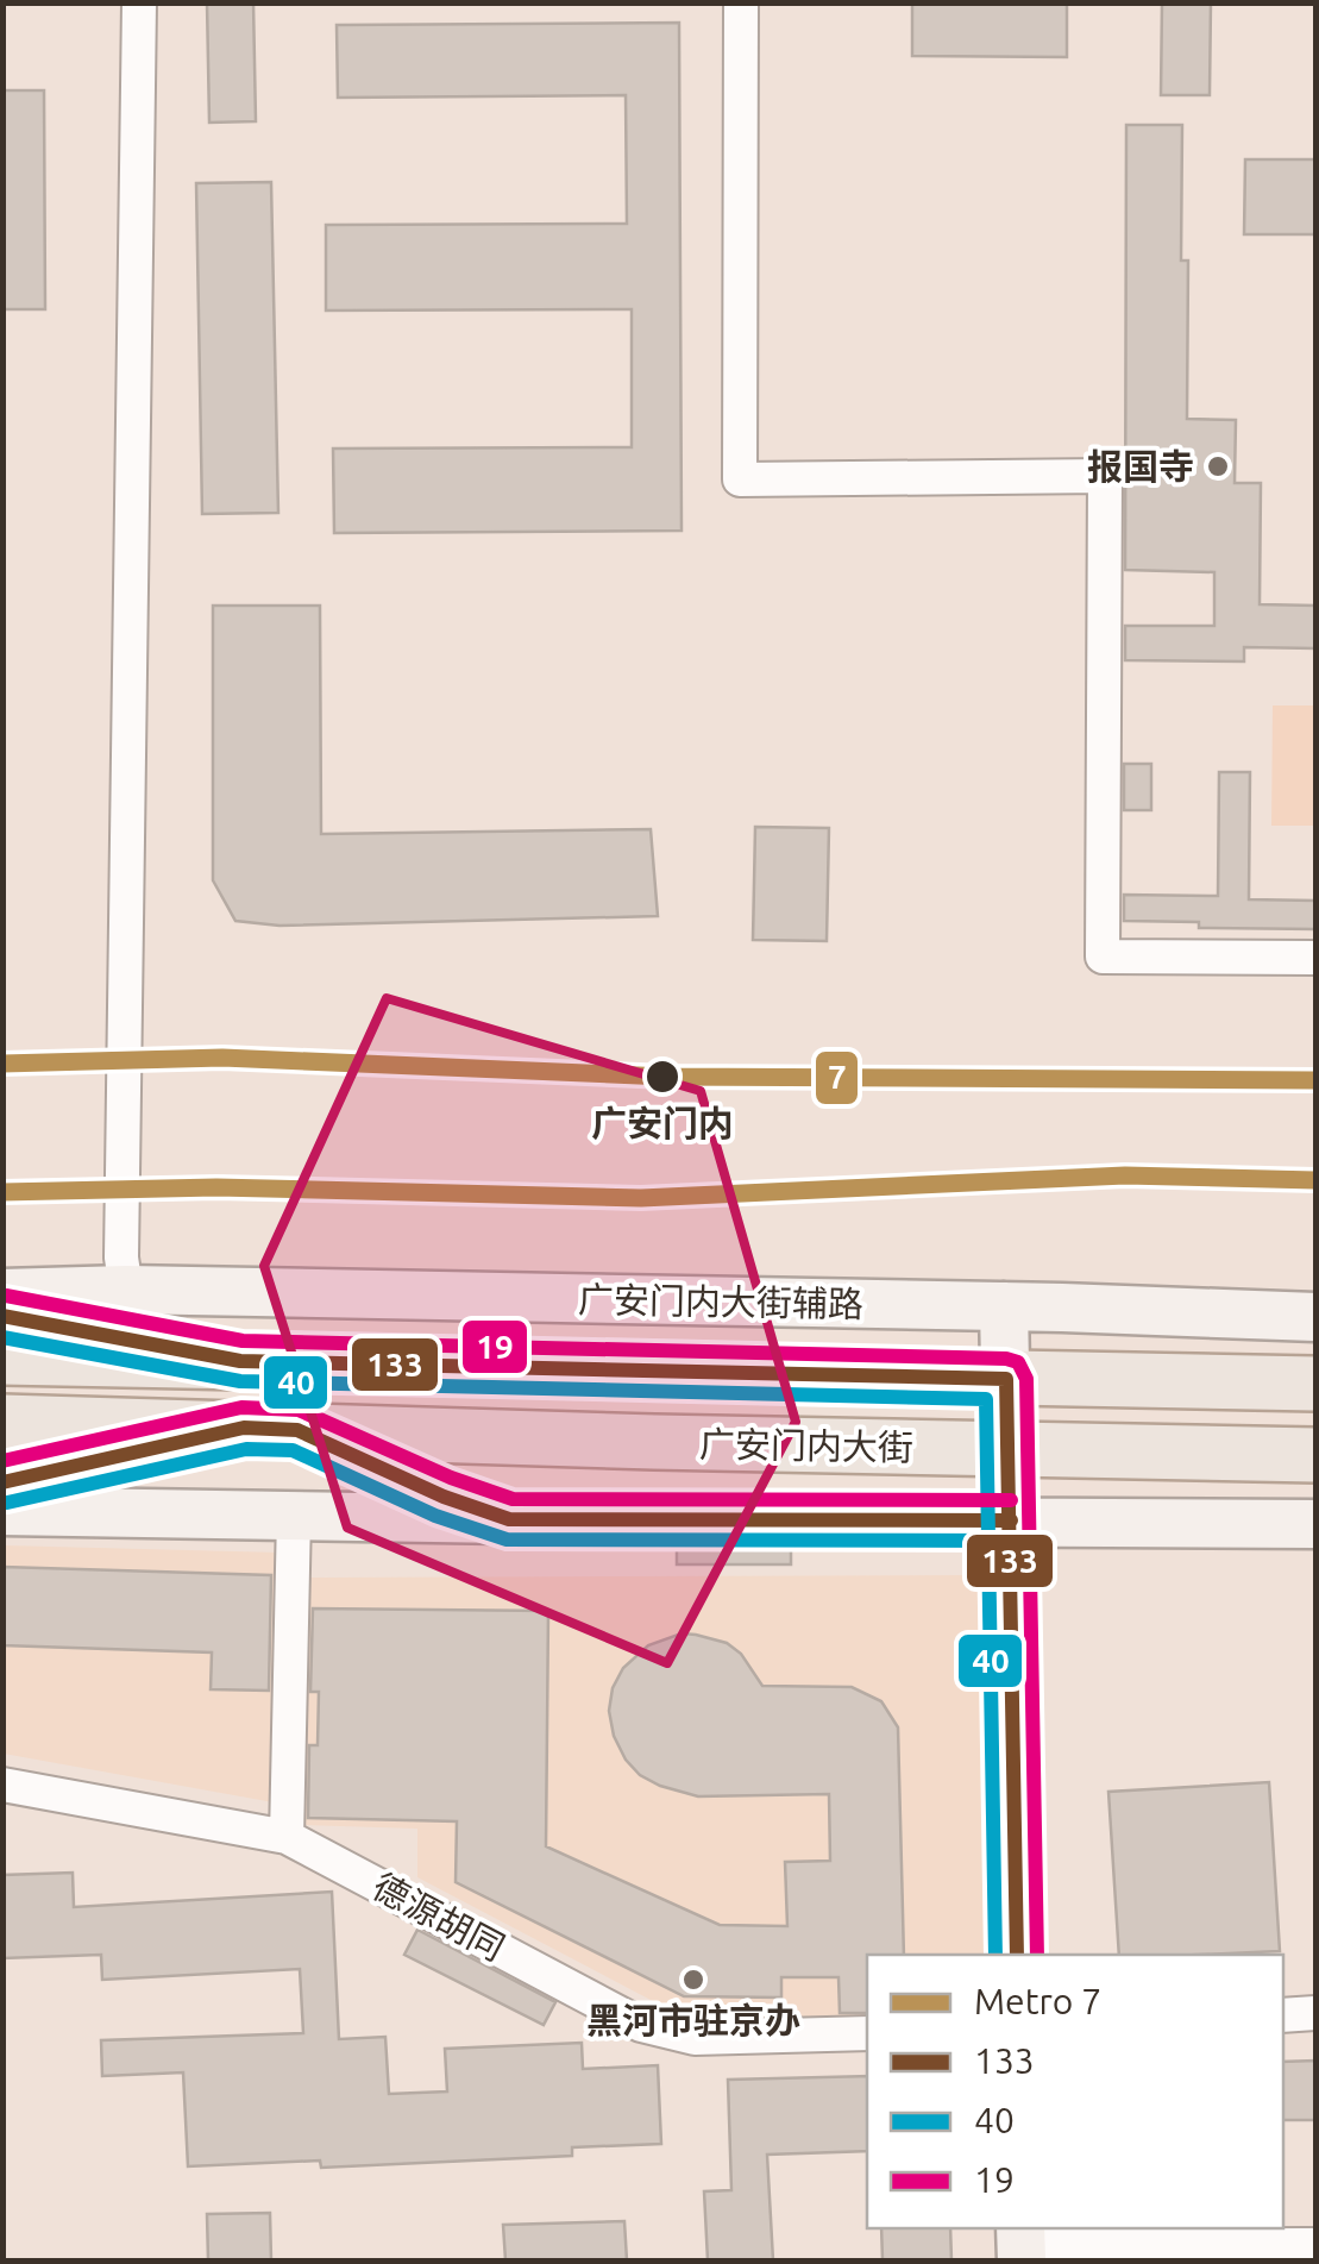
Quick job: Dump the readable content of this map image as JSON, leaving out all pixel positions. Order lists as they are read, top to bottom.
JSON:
{
  "streets": {
    "main road": ["广安门内大街"],
    "street": ["广安门内大街辅路", "德源胡同"]
  },
  "places": ["报国寺", "广安门内", "黑河市驻京办"],
  "lines": [
    "metro line 7",
    "transit line 19",
    "transit line 133",
    "transit line 40"
  ],
  "legend": [
    "Metro 7",
    "133",
    "40",
    "19"
  ]
}
